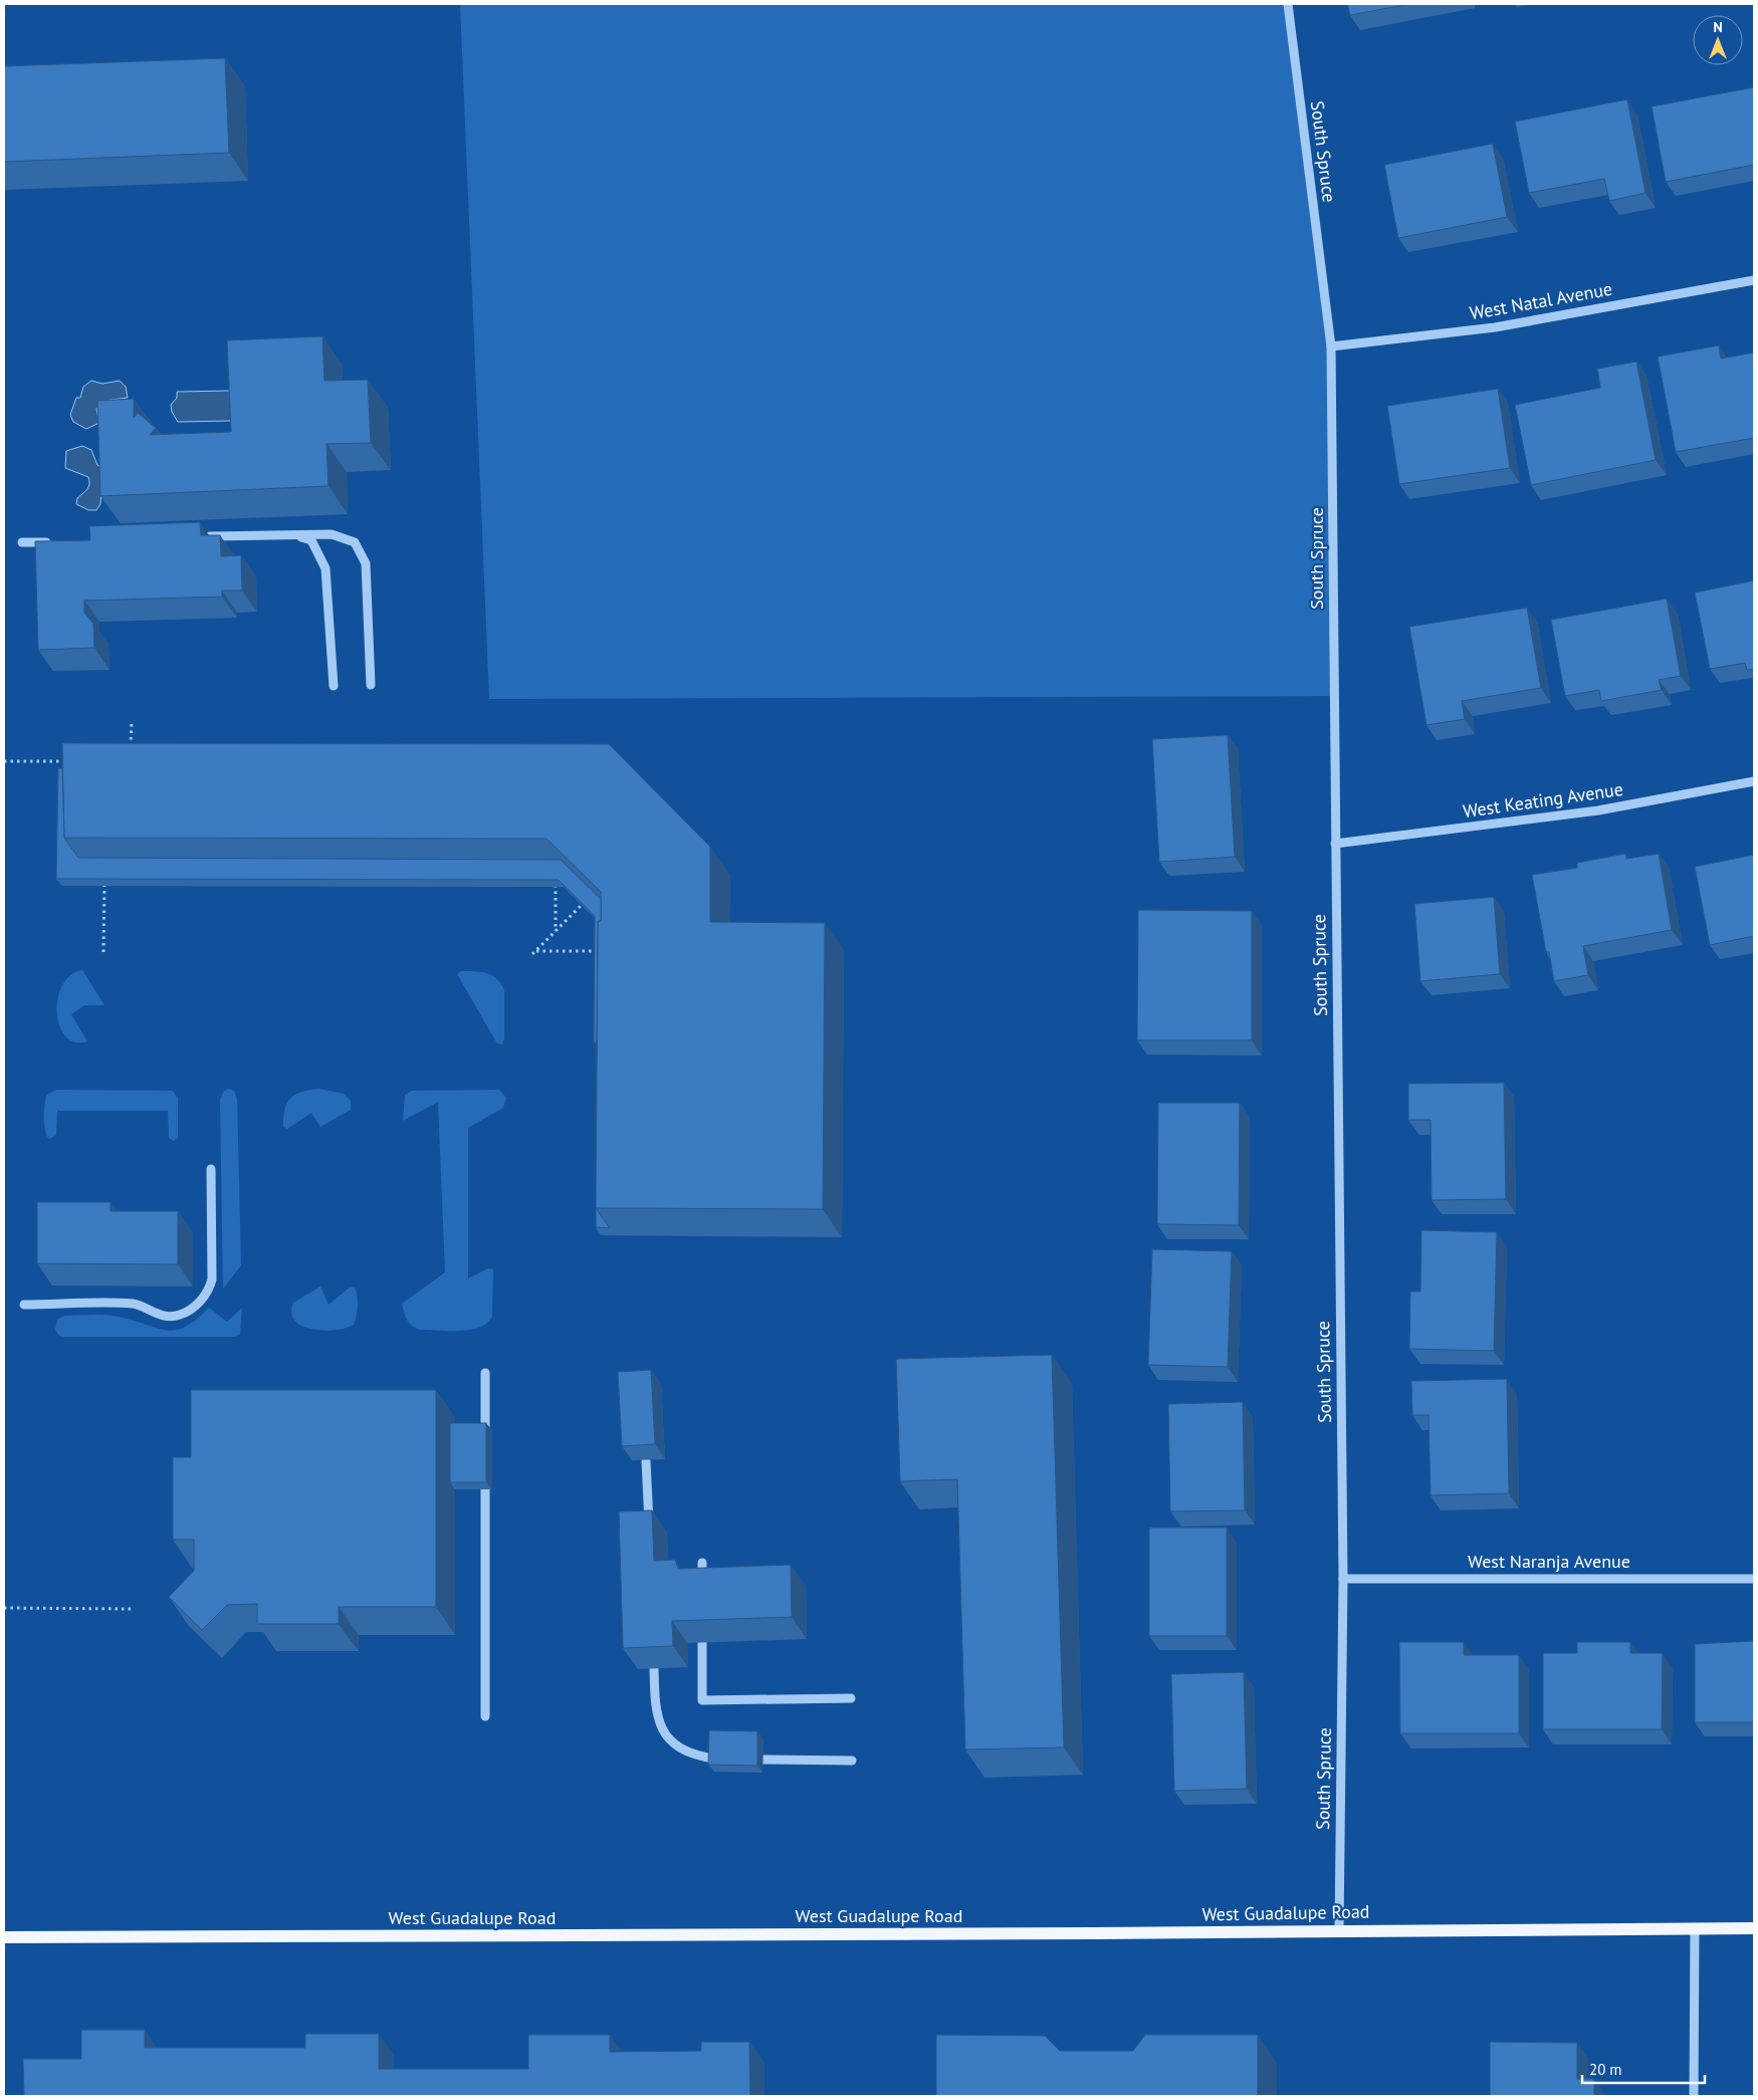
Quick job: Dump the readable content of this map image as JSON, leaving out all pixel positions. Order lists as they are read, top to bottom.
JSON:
{
  "streets": {
    "main road": ["West Guadalupe Road"],
    "street": [
      "South Spruce",
      "West Natal Avenue",
      "West Keating Avenue",
      "West Naranja Avenue"
    ]
  },
  "crossings": [
    ["South Spruce", "West Natal Avenue"],
    ["South Spruce", "West Keating Avenue"],
    ["South Spruce", "West Naranja Avenue"],
    ["South Spruce", "West Guadalupe Road"]
  ],
  "scale_bar": "20 m",
  "north": "top"
}
